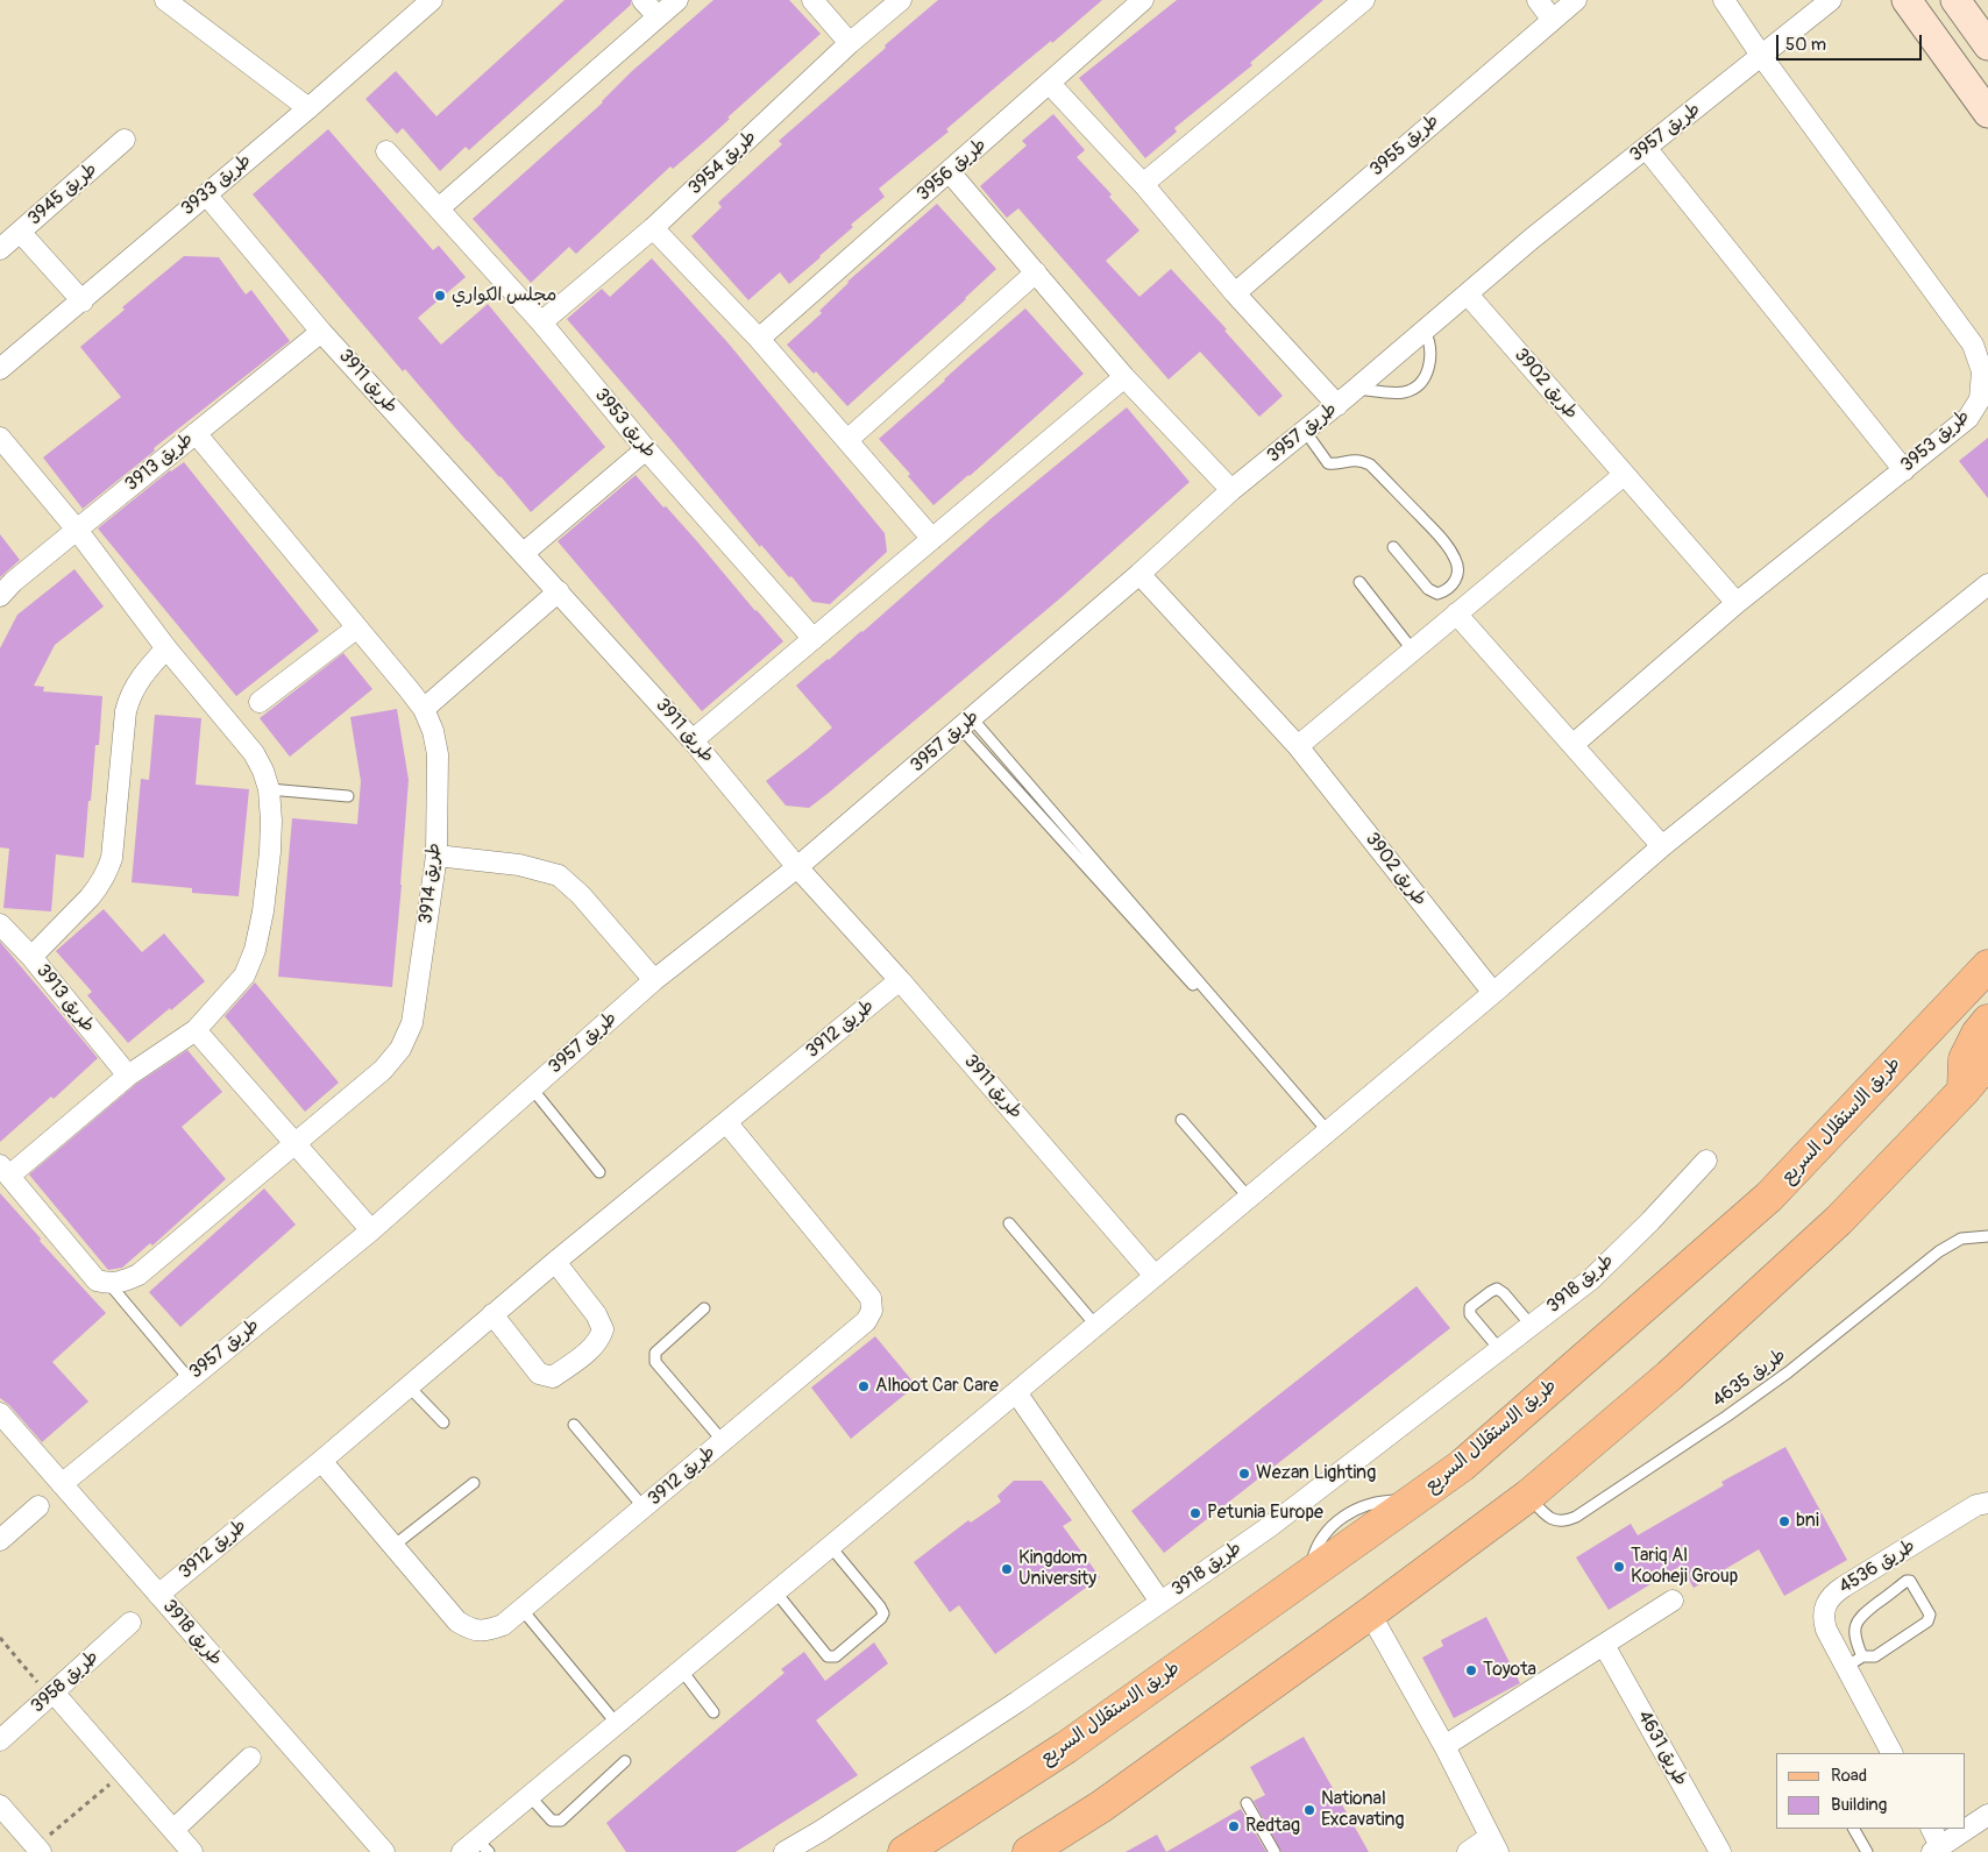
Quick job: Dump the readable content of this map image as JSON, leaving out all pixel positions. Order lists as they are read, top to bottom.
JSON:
{
  "streets": {
    "main road": ["طريق الاستقلال السريع"],
    "street": [
      "طريق 3957",
      "طريق 3955",
      "طريق 3954",
      "طريق 3956",
      "طريق 3933",
      "طريق 3945",
      "طريق 3911",
      "طريق 3902",
      "طريق 3953",
      "طريق 3913",
      "طريق 3914",
      "طريق 3912",
      "طريق 3918",
      "طريق 4536",
      "طريق 3958",
      "طريق 4631"
    ],
    "lane": ["طريق 4635"]
  },
  "crossings": [
    ["طريق 3957", "طريق 3911"],
    ["طريق 3957", "طريق 3902"],
    ["طريق 3957", "طريق 3953"],
    ["طريق 3957", "طريق 3918"],
    ["طريق 3954", "طريق 3953"],
    ["طريق 3933", "طريق 3911"],
    ["طريق 3911", "طريق 3913"],
    ["طريق 3911", "طريق 3912"],
    ["طريق 3902", "طريق 3953"],
    ["طريق 3913", "طريق 3914"],
    ["طريق 3912", "طريق 3918"]
  ],
  "places": [
    "مجلس الكواري",
    "Alhoot Car Care",
    "Wezan Lighting",
    "Petunia Europe",
    "bni",
    "Tariq Al Kooheji Group",
    "Kingdom University",
    "Toyota",
    "National Excavating",
    "Redtag"
  ],
  "legend": ["Road", "Building"],
  "scale_bar": "50 m"
}
